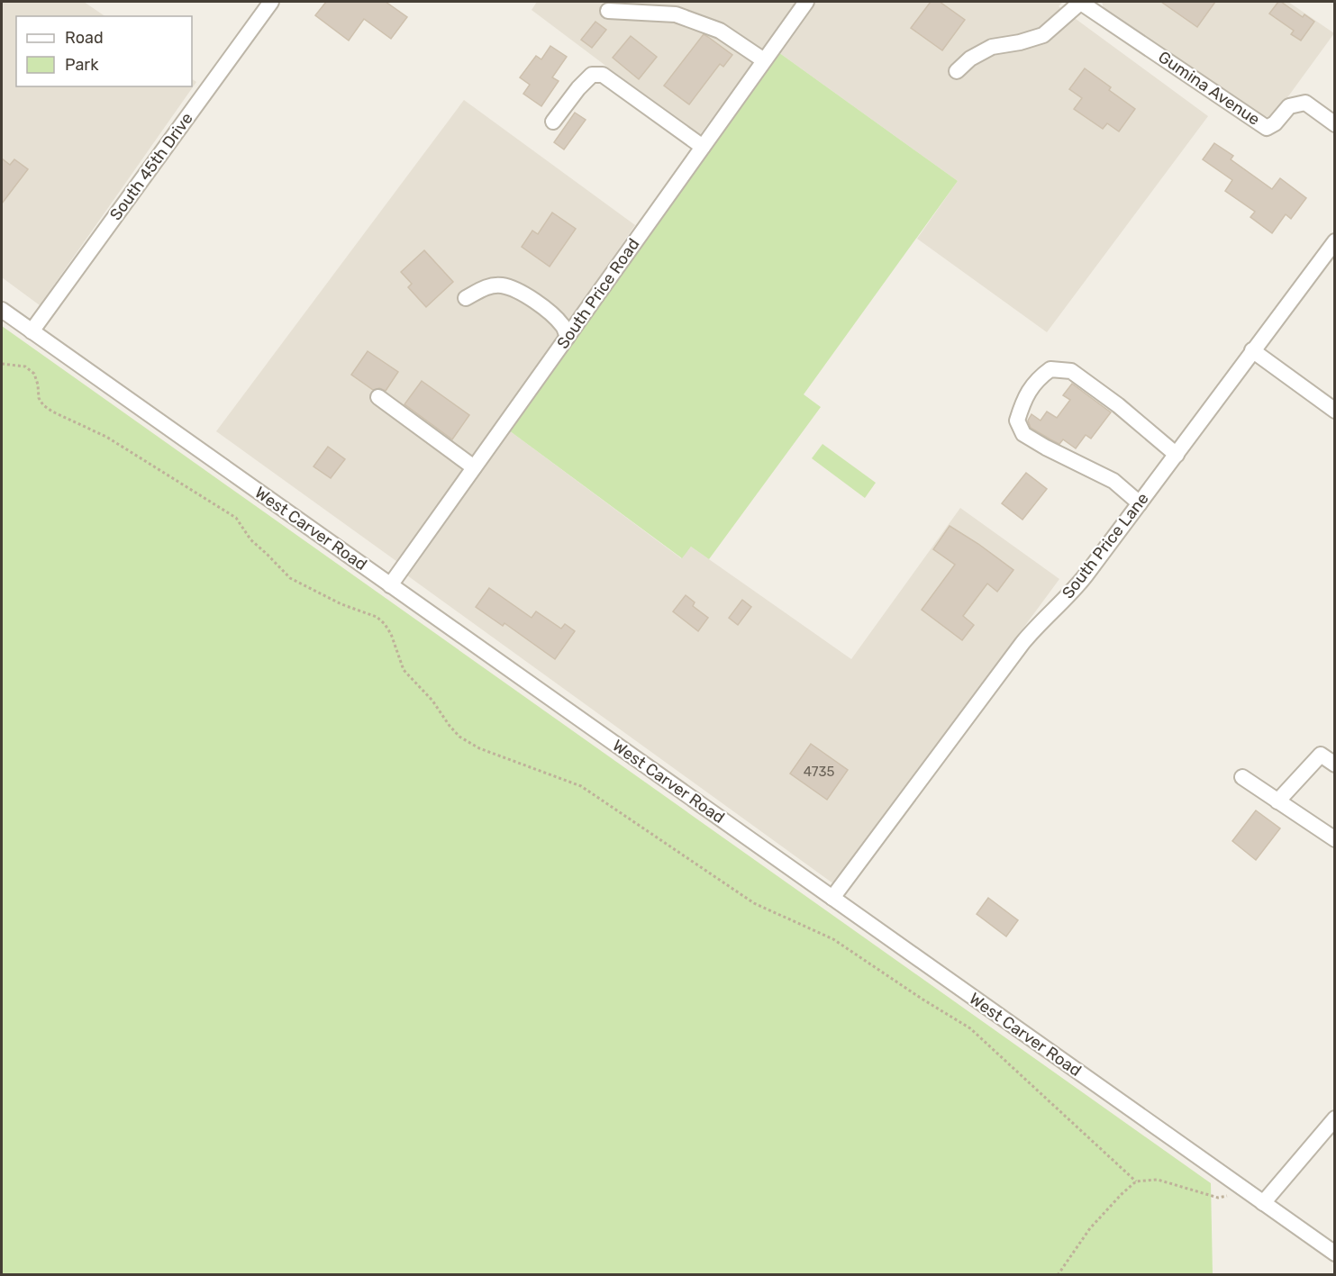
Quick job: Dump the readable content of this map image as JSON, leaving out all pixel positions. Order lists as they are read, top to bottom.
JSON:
{
  "streets": {
    "street": [
      "Gumina Avenue",
      "South 45th Drive",
      "South Price Road",
      "West Carver Road",
      "South Price Lane"
    ]
  },
  "crossings": [
    ["South 45th Drive", "West Carver Road"],
    ["South Price Road", "West Carver Road"],
    ["West Carver Road", "South Price Lane"]
  ],
  "house_numbers": ["4735"],
  "legend": ["Road", "Park"]
}
